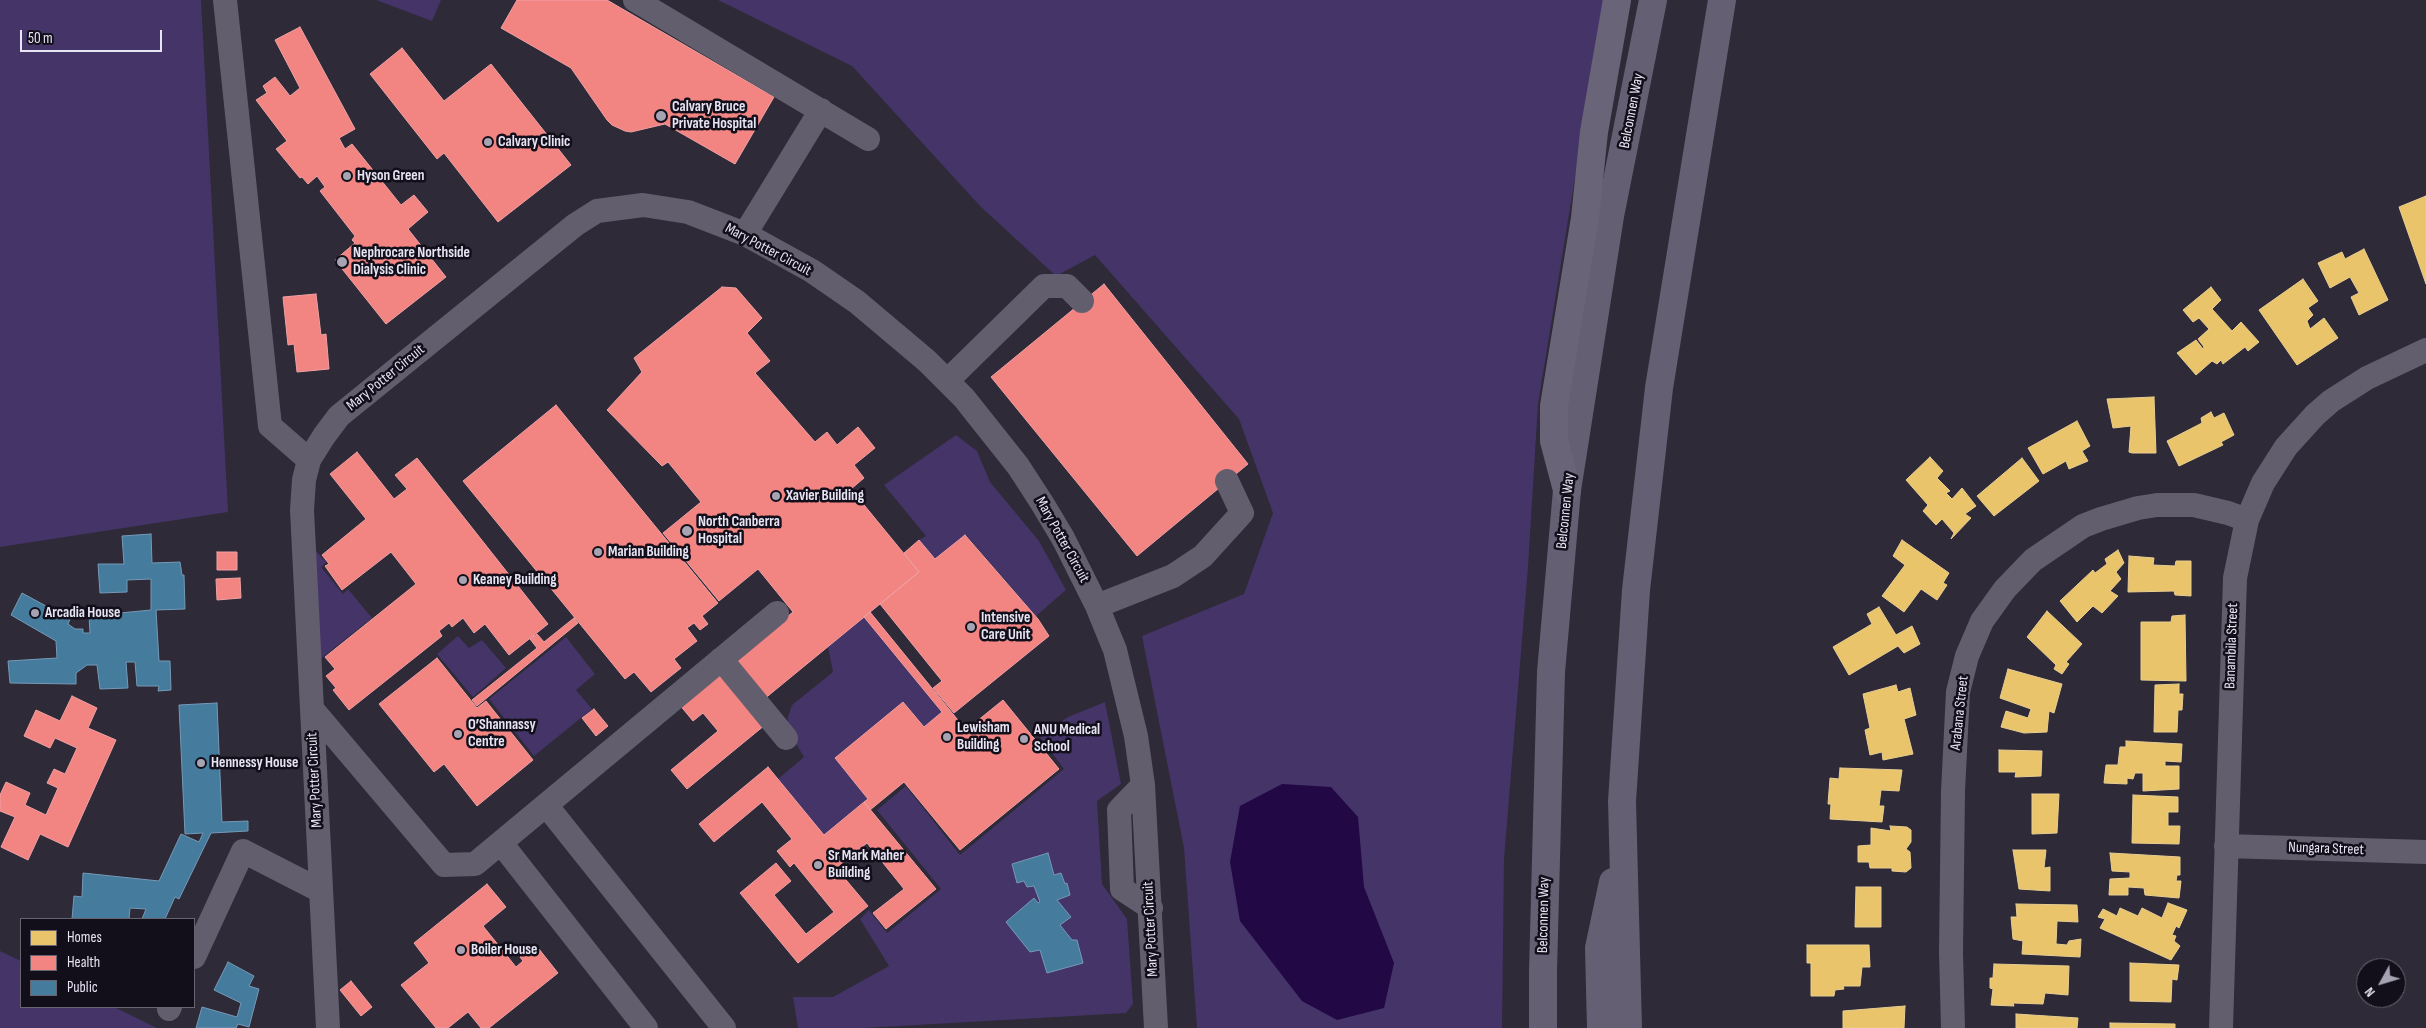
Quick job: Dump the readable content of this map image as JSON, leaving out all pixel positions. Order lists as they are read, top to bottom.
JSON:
{
  "streets": {
    "main road": ["Belconnen Way"],
    "street": [
      "Mary Potter Circuit",
      "Banambila Street",
      "Arabana Street",
      "Nungara Street"
    ]
  },
  "crossings": [
    ["Banambila Street", "Arabana Street"],
    ["Banambila Street", "Nungara Street"]
  ],
  "places": [
    "Calvary Bruce Private Hospital",
    "Calvary Clinic",
    "Hyson Green",
    "Nephrocare Northside Dialysis Clinic",
    "Xavier Building",
    "North Canberra Hospital",
    "Marian Building",
    "Keaney Building",
    "Arcadia House",
    "Intensive Care Unit",
    "O’Shannassy Centre",
    "Lewisham Building",
    "ANU Medical School",
    "Hennessy House",
    "Sr Mark Maher Building",
    "Boiler House"
  ],
  "legend": ["Homes", "Health", "Public"],
  "scale_bar": "50 m",
  "north": "bottom left"
}
